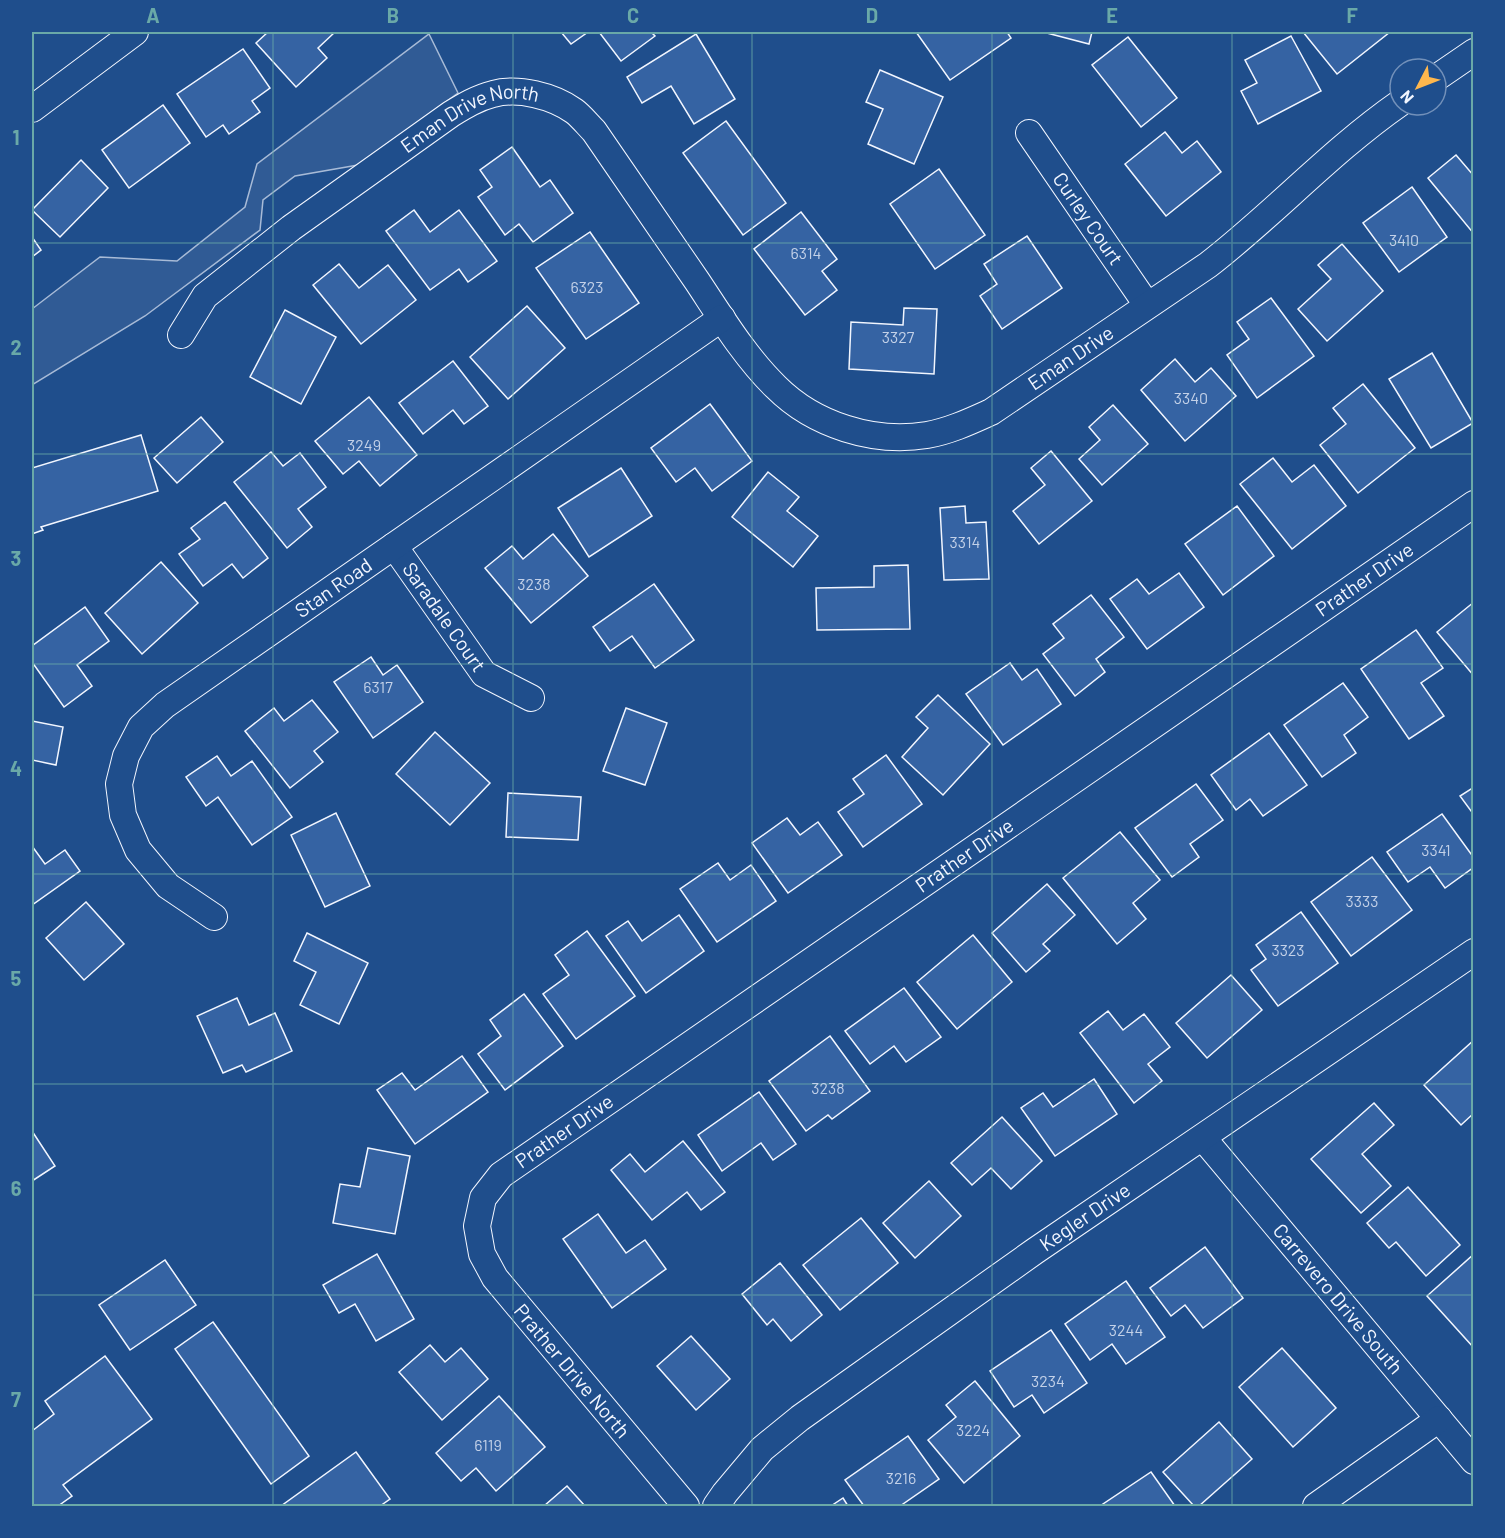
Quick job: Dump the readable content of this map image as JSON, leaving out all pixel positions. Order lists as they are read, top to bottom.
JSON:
{
  "streets": {
    "street": [
      "Eman Drive North",
      "Curley Court",
      "Eman Drive",
      "Prather Drive",
      "Stan Road",
      "Saradale Court",
      "Kegler Drive",
      "Carrevero Drive South",
      "Prather Drive North"
    ]
  },
  "crossings": [
    ["Eman Drive North", "Eman Drive"],
    ["Eman Drive North", "Stan Road"],
    ["Curley Court", "Eman Drive"],
    ["Eman Drive", "Stan Road"],
    ["Prather Drive", "Prather Drive North"],
    ["Stan Road", "Saradale Court"],
    ["Kegler Drive", "Carrevero Drive South"]
  ],
  "house_numbers": [
    "3410",
    "6314",
    "6323",
    "3327",
    "3340",
    "3249",
    "3314",
    "3238",
    "6317",
    "3341",
    "3333",
    "3323",
    "3238",
    "3244",
    "3234",
    "3224",
    "6119",
    "3216"
  ],
  "north": "bottom left",
  "grid": {
    "columns": [
      "A",
      "B",
      "C",
      "D",
      "E",
      "F"
    ],
    "rows": [
      "1",
      "2",
      "3",
      "4",
      "5",
      "6",
      "7"
    ]
  }
}
